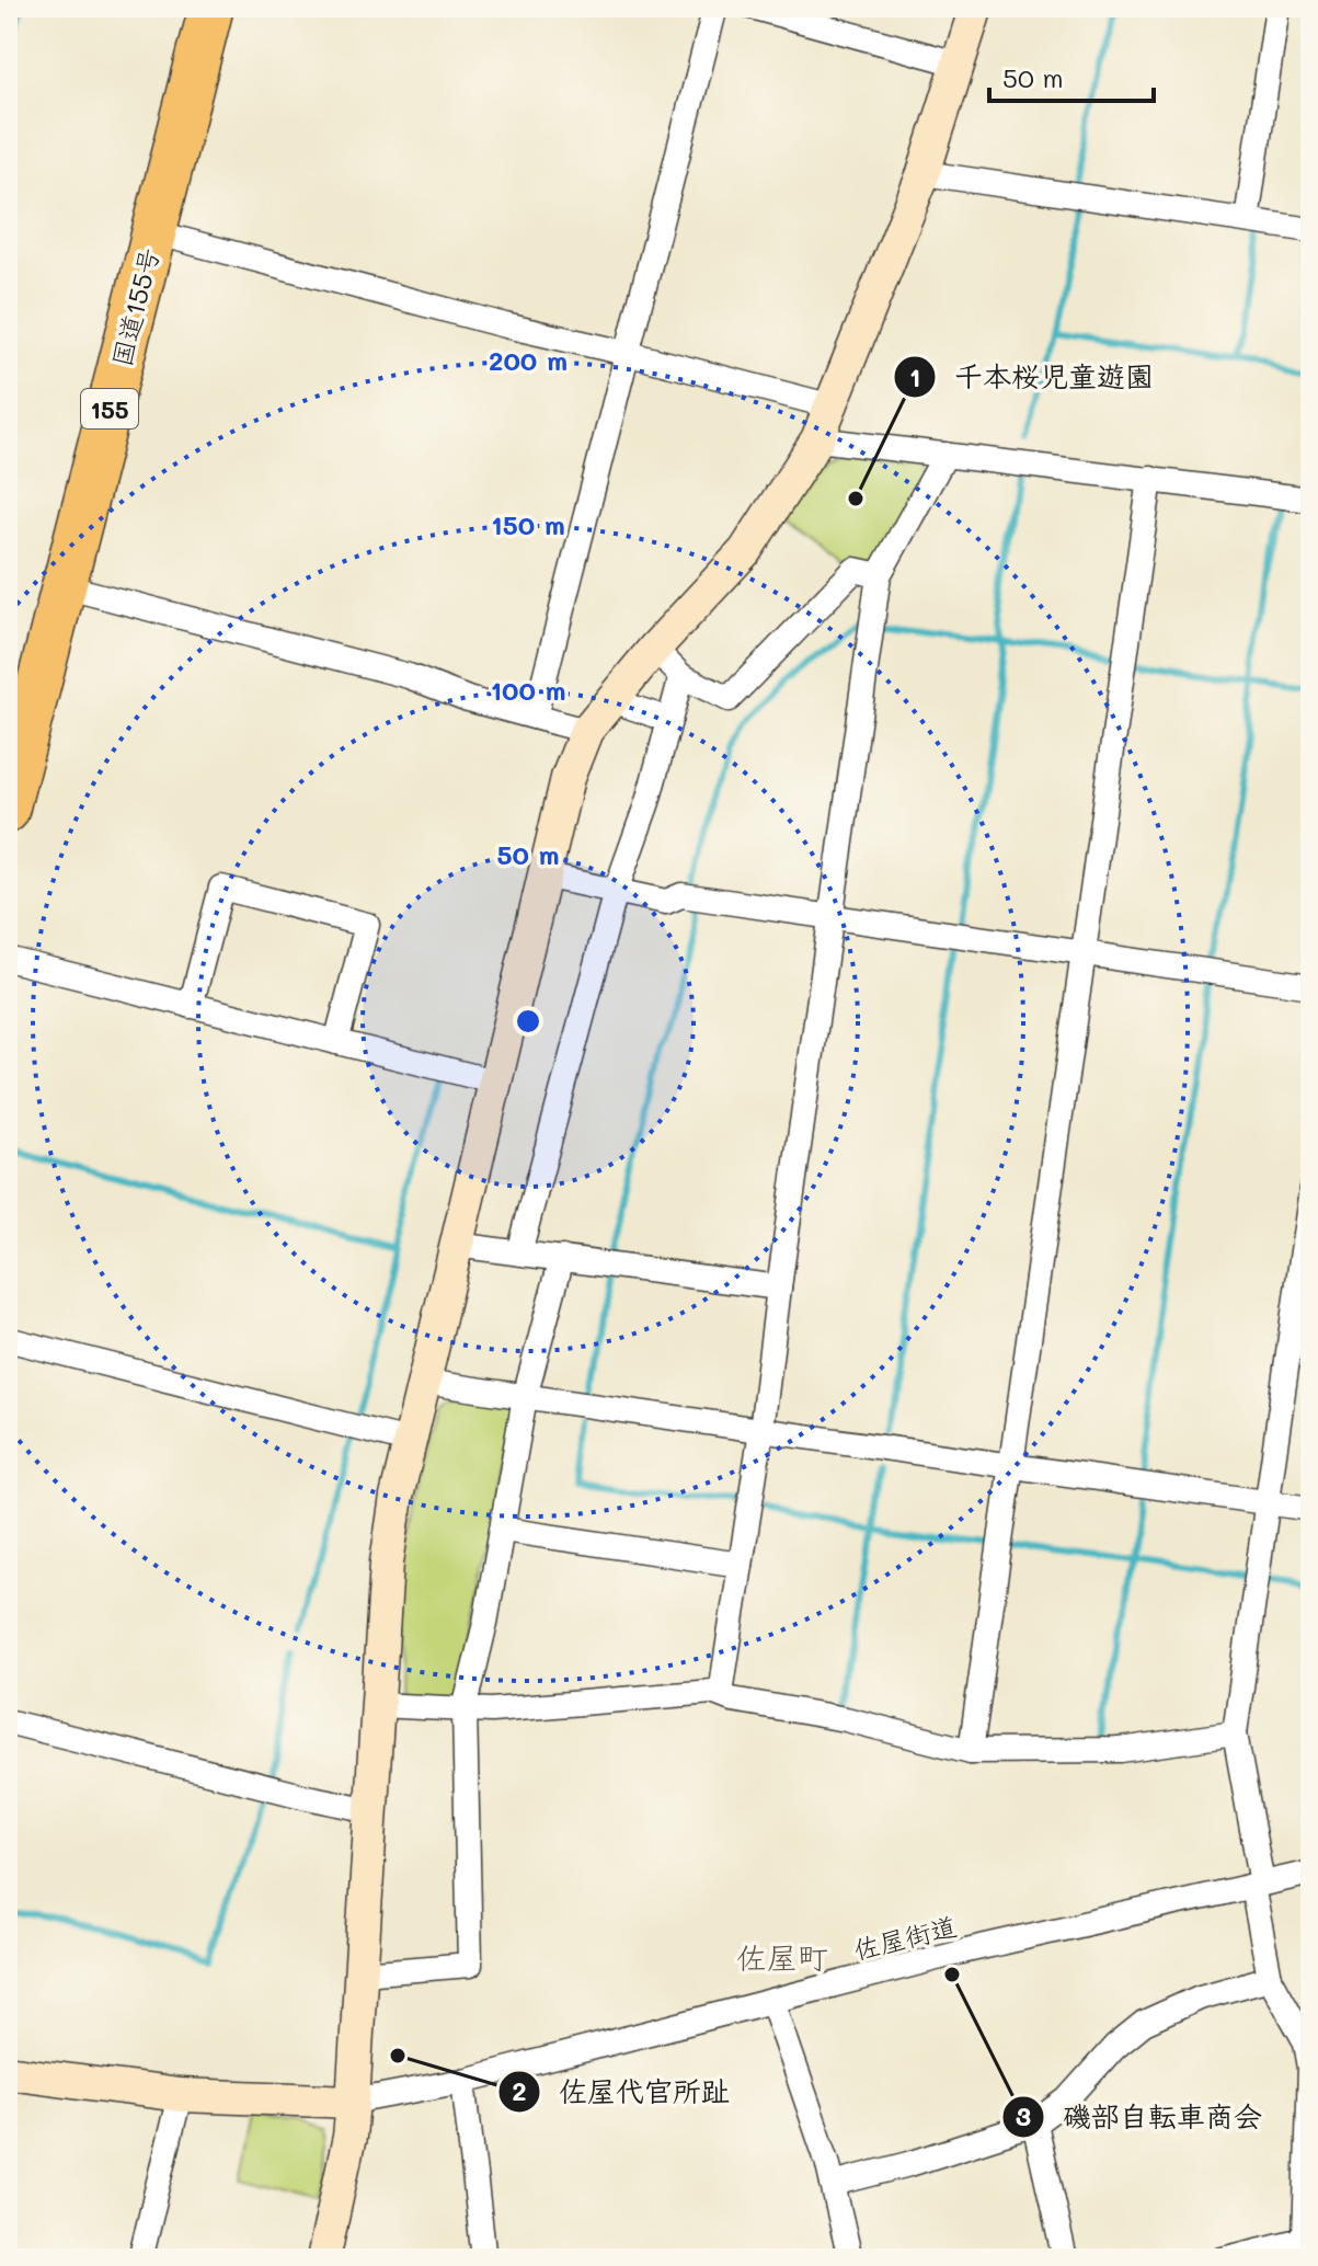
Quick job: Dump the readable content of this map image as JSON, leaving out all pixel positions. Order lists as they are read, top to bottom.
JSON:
{
  "streets": {
    "highway": ["国道155号", "155"],
    "street": ["佐屋街道"]
  },
  "districts": ["佐屋町"],
  "places": ["千本桜児童遊園", "磯部自転車商会", "佐屋代官所趾"],
  "scale_bar": "50 m",
  "rings": [
    "200 m",
    "150 m",
    "100 m",
    "50 m"
  ]
}
